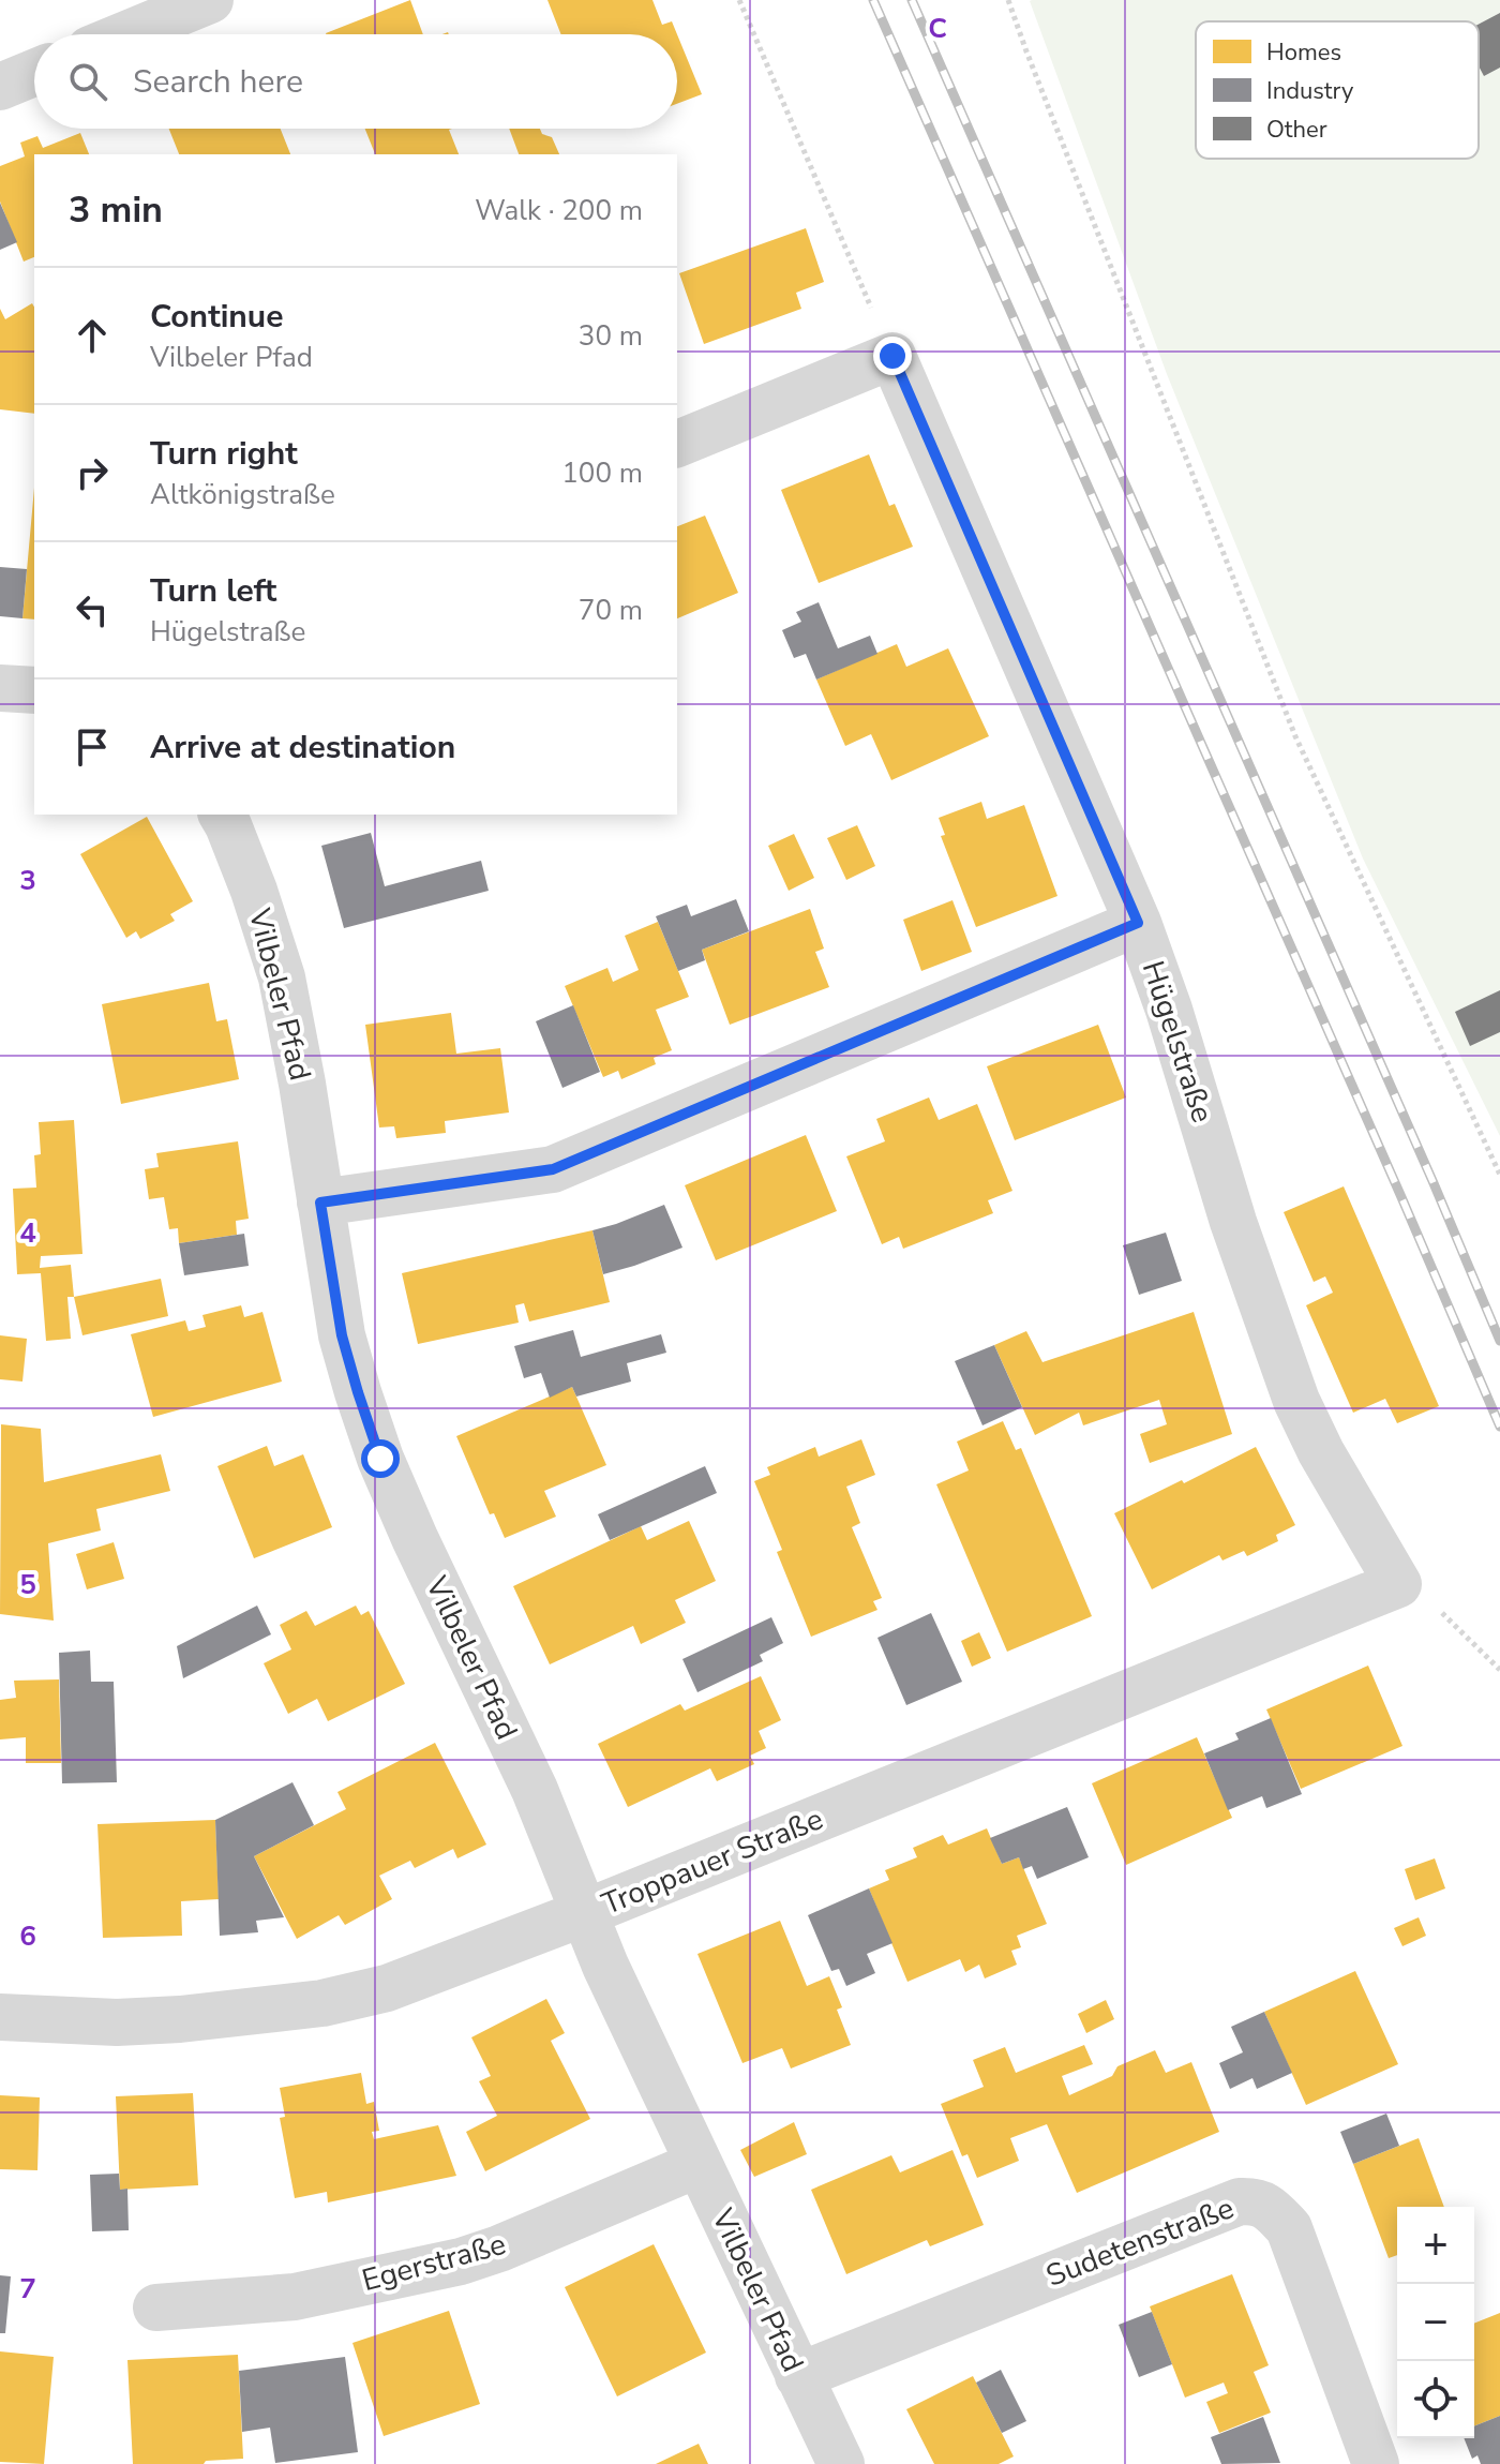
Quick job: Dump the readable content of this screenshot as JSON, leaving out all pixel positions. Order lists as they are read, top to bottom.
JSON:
{
  "streets": {
    "street": [
      "Vilbeler Pfad",
      "Hügelstraße",
      "Troppauer Straße",
      "Sudetenstraße",
      "Egerstraße"
    ]
  },
  "crossings": [
    ["Vilbeler Pfad", "Troppauer Straße"],
    ["Vilbeler Pfad", "Sudetenstraße"],
    ["Vilbeler Pfad", "Egerstraße"],
    ["Hügelstraße", "Troppauer Straße"]
  ],
  "legend": ["Homes", "Industry", "Other"],
  "page": {
    "search": "Search here",
    "heading": ["3 min", "Walk · 200 m"],
    "list": [
      ["Continue", "Vilbeler Pfad", "30 m"],
      ["Turn right", "Altkönigstraße", "100 m"],
      ["Turn left", "Hügelstraße", "70 m"],
      "Arrive at destination"
    ],
    "map_buttons": ["+", "−"]
  },
  "grid": {
    "columns": ["C"],
    "rows": [
      "3",
      "4",
      "5",
      "6",
      "7"
    ]
  }
}
